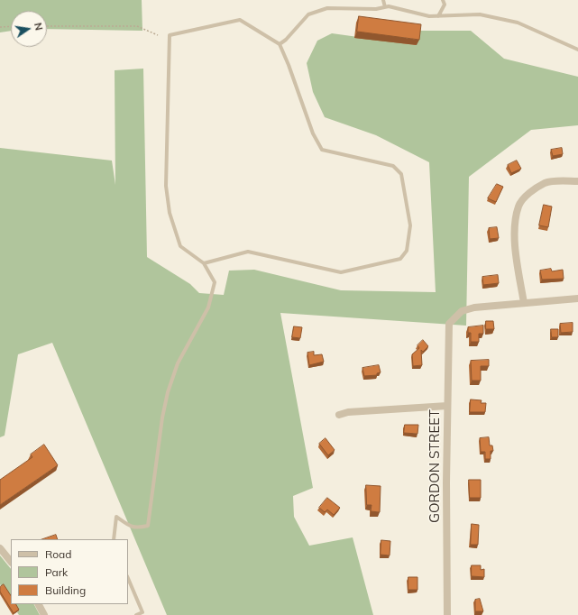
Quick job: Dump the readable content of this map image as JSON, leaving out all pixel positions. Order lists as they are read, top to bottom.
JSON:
{
  "streets": {
    "street": ["GORDON STREET"]
  },
  "legend": ["Road", "Park", "Building"],
  "north": "right"
}
